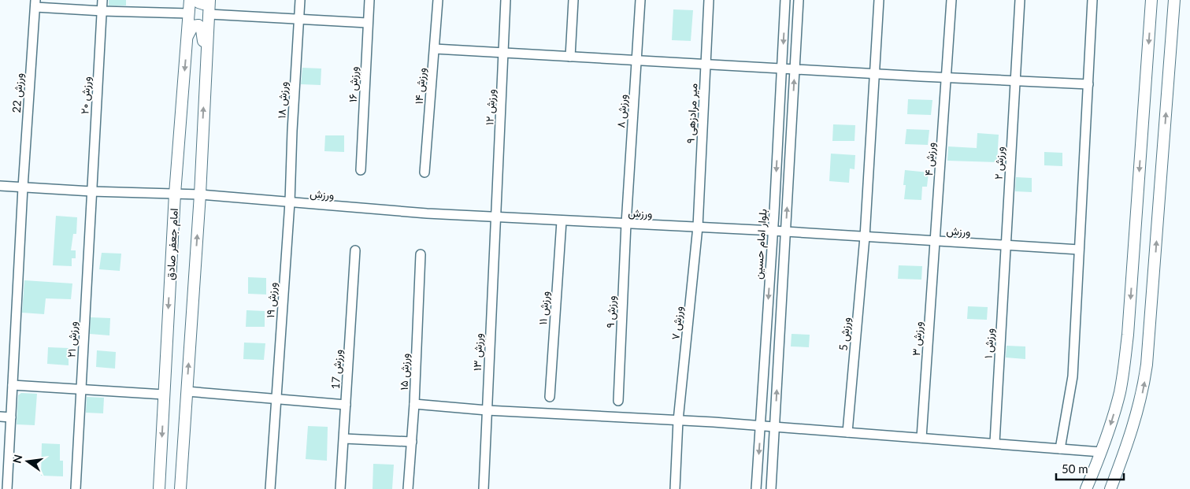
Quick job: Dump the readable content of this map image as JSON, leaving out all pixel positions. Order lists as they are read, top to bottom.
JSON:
{
  "streets": {
    "main road": ["امام جعفر صادق"],
    "street": [
      "ورزش ۱۶",
      "ورزش ۱۴",
      "ورزش 22",
      "ورزش ۲۰",
      "ورزش ۱۸",
      "ورزش ۱۲",
      "ورزش ۸",
      "میر مرادزهی ۹",
      "ورزش ۴",
      "ورزش ۲",
      "ورزش",
      "بلوار امام حسین",
      "ورزش ۱۹",
      "ورزش ۱۱",
      "ورزش ۹",
      "ورزش ۷",
      "ورزش 5",
      "ورزش ۳",
      "ورزش ۲۱",
      "ورزش ۱",
      "ورزش ۱۳",
      "ورزش 17",
      "ورزش ۱۵"
    ]
  },
  "crossings": [
    ["ورزش ۲۰", "ورزش ۲۱"],
    ["ورزش ۱۸", "ورزش"],
    ["ورزش ۱۸", "ورزش ۱۹"],
    ["ورزش ۱۲", "ورزش"],
    ["ورزش ۱۲", "ورزش ۱۳"],
    ["ورزش ۸", "ورزش"],
    ["ورزش ۸", "ورزش ۹"],
    ["میر مرادزهی ۹", "ورزش"],
    ["میر مرادزهی ۹", "ورزش ۷"],
    ["ورزش ۴", "ورزش"],
    ["ورزش ۴", "ورزش ۳"],
    ["ورزش ۲", "ورزش"],
    ["ورزش ۲", "ورزش ۱"],
    ["ورزش", "امام جعفر صادق"],
    ["ورزش", "بلوار امام حسین"],
    ["ورزش", "ورزش ۱۹"],
    ["ورزش", "ورزش ۱۱"],
    ["ورزش", "ورزش ۹"],
    ["ورزش", "ورزش ۷"],
    ["ورزش", "ورزش 5"],
    ["ورزش", "ورزش ۳"],
    ["ورزش", "ورزش ۱"],
    ["ورزش", "ورزش ۱۳"]
  ],
  "scale_bar": "50 m",
  "north": "left"
}
